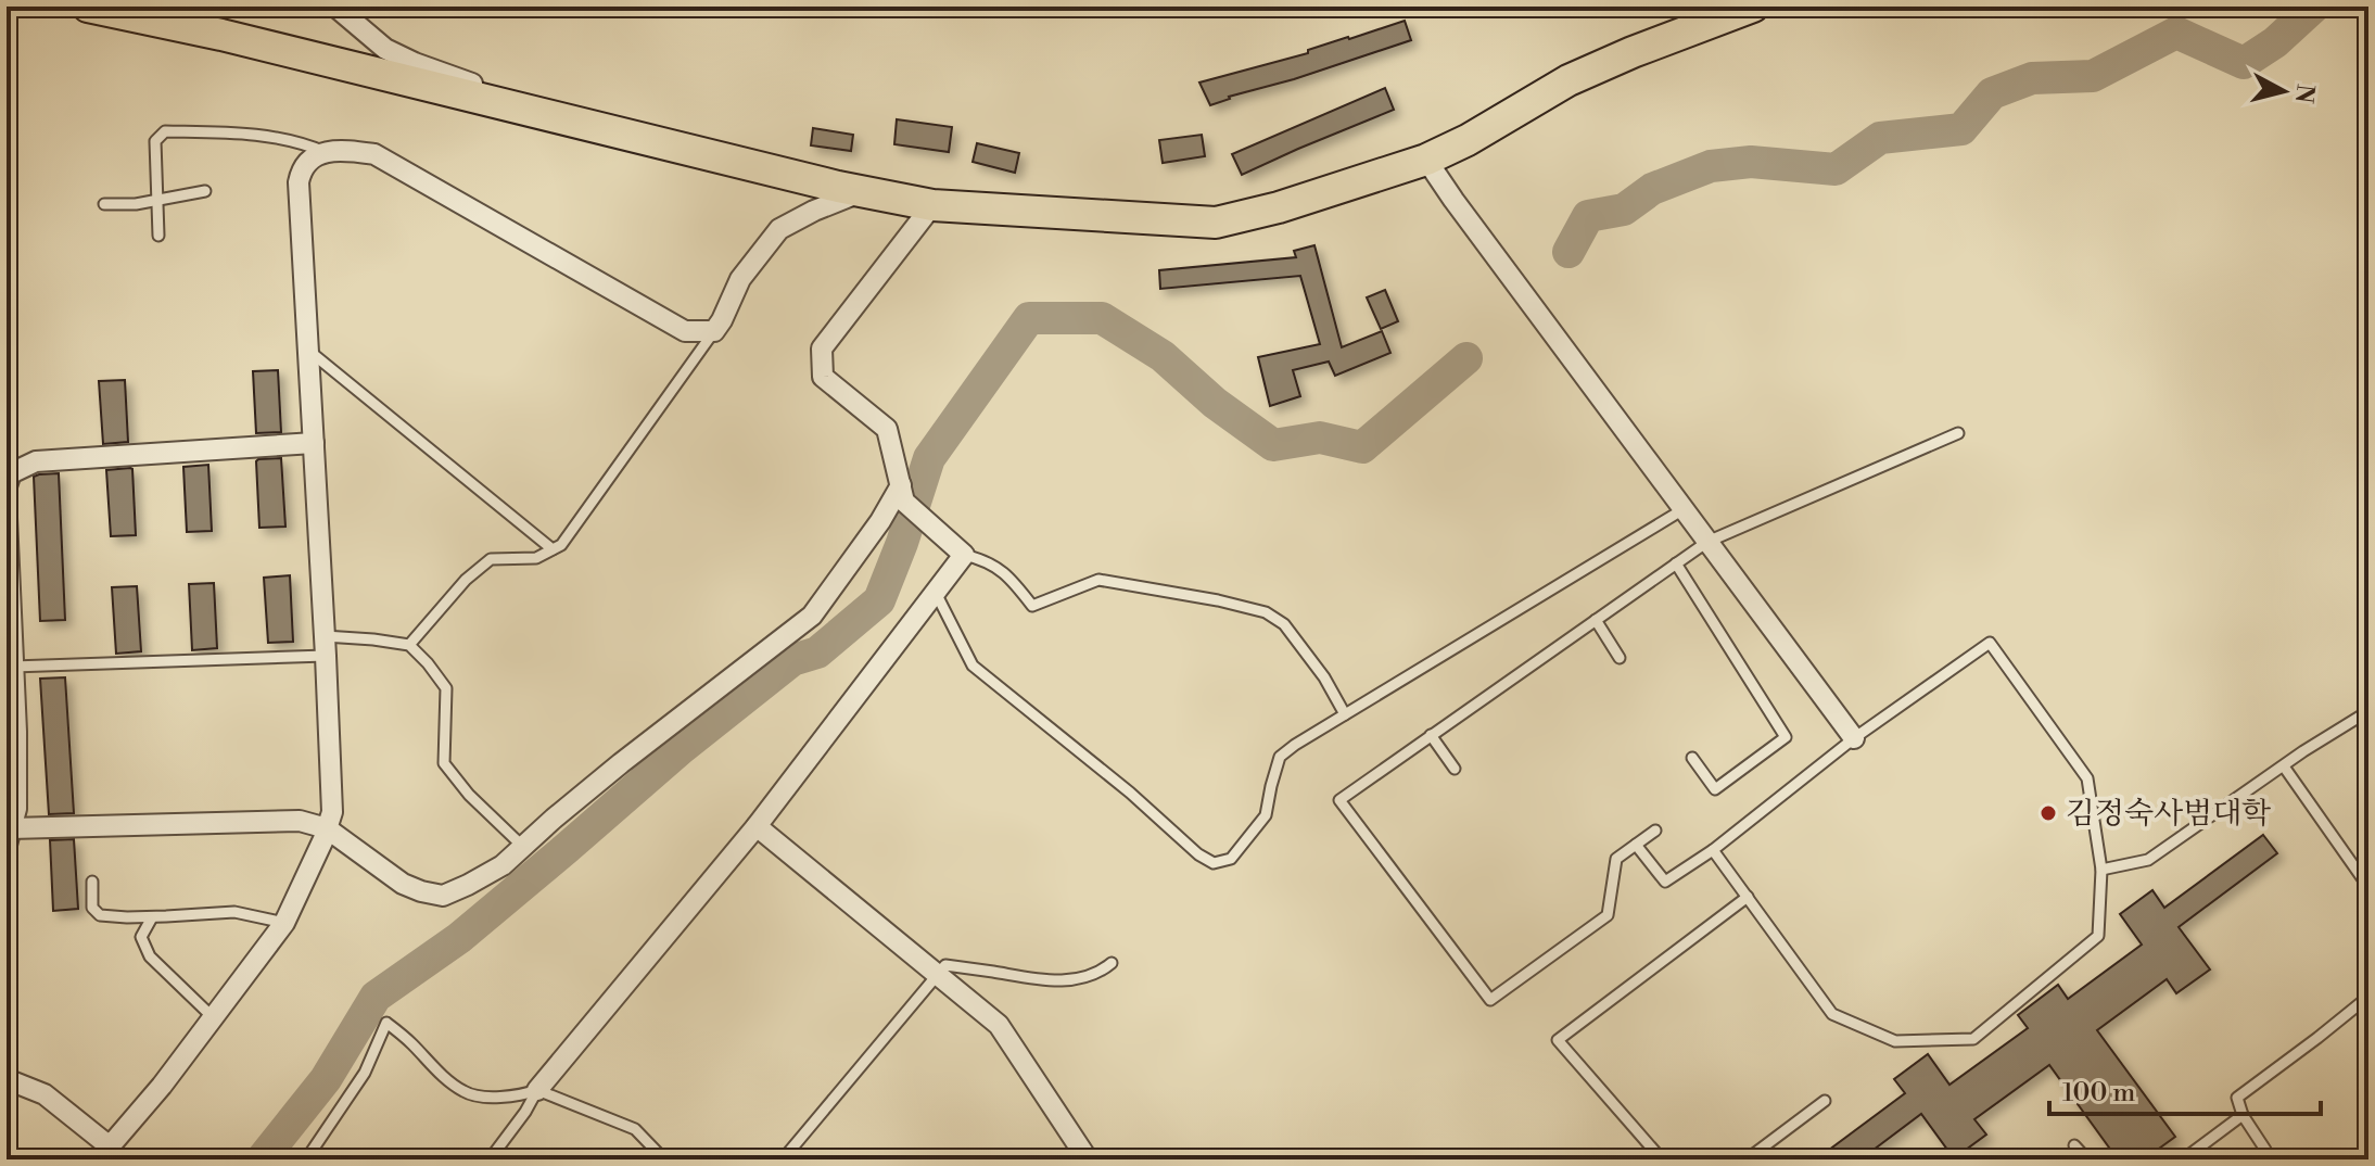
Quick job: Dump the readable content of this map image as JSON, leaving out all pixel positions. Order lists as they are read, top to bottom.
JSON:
{
  "places": ["김정숙사범대학"],
  "scale_bar": "100 m",
  "north": "right"
}
